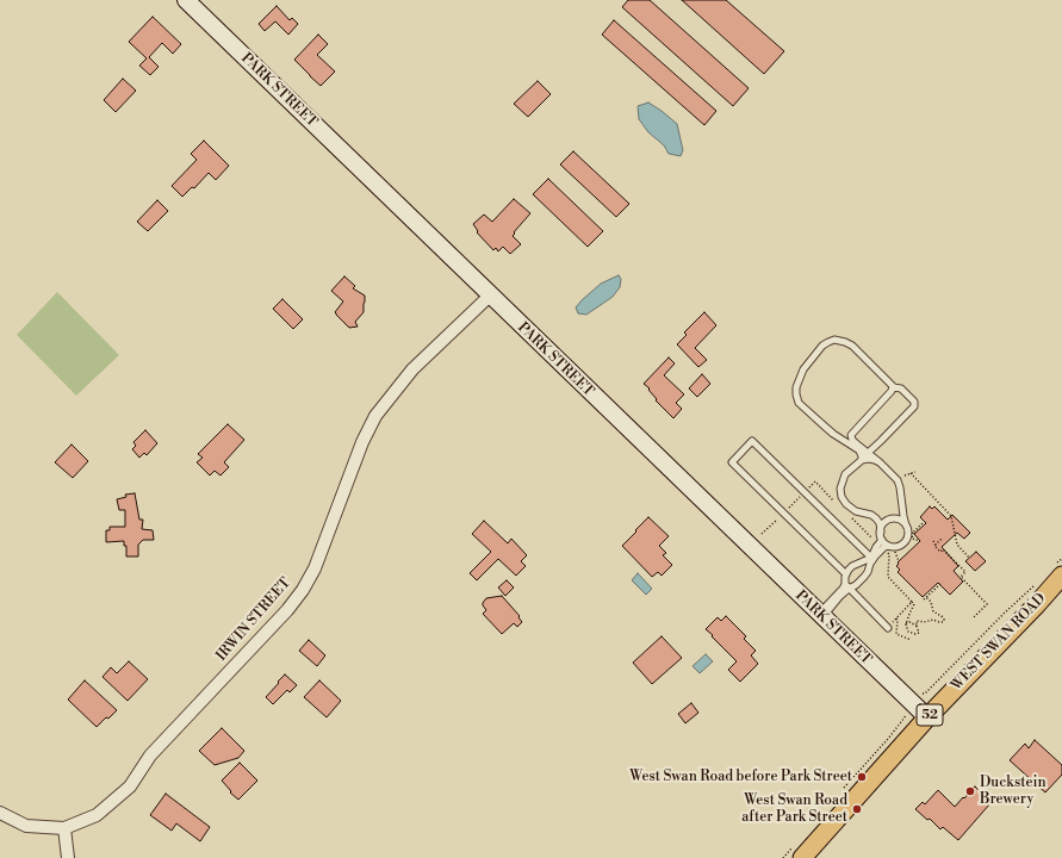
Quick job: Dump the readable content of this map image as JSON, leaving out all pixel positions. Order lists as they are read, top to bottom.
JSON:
{
  "streets": {
    "main road": ["WEST SWAN ROAD", "52"],
    "street": ["PARK STREET", "IRWIN STREET"]
  },
  "crossings": [
    ["PARK STREET", "IRWIN STREET"],
    ["PARK STREET", "WEST SWAN ROAD"]
  ],
  "places": ["West Swan Road before Park Street", "Duckstein Brewery", "West Swan Road after Park Street"]
}
